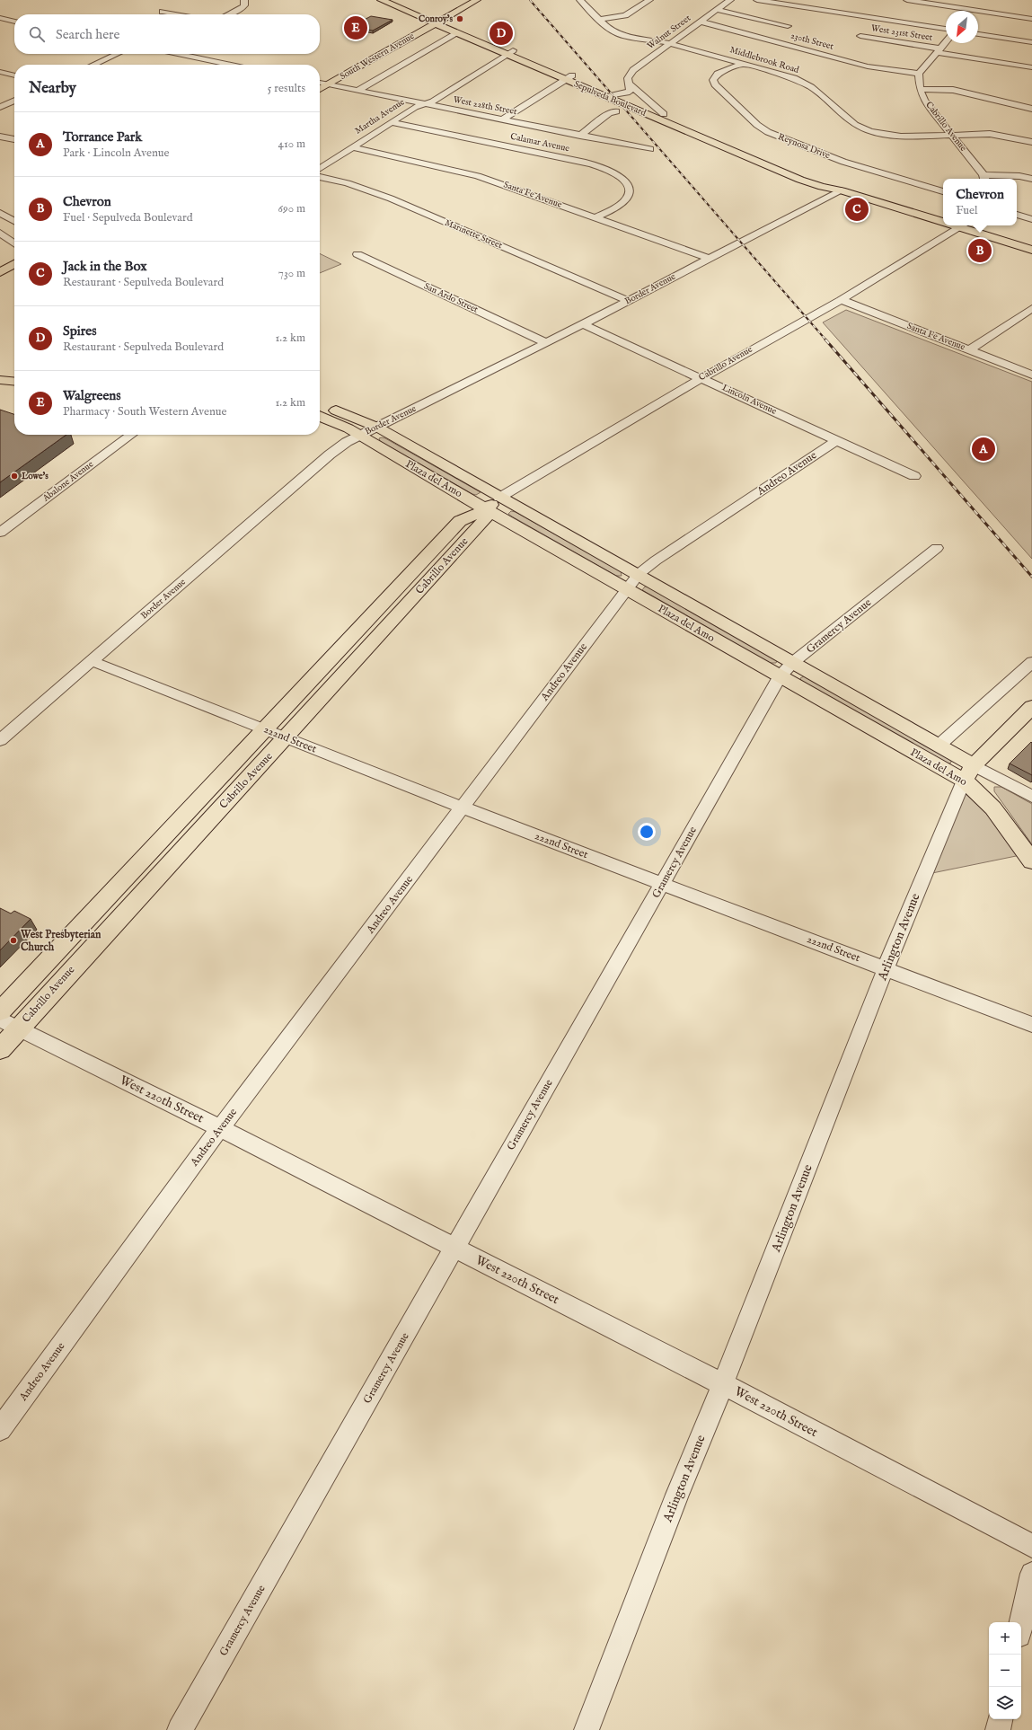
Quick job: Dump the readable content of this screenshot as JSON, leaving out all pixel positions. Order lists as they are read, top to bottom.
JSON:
{
  "streets": {
    "main road": [
      "South Western Avenue",
      "Sepulveda Boulevard",
      "Cabrillo Avenue",
      "Plaza del Amo",
      "Arlington Avenue"
    ],
    "street": [
      "Walnut Street",
      "West 231st Street",
      "230th Street",
      "Middlebrook Road",
      "West 228th Street",
      "Martha Avenue",
      "Calamar Avenue",
      "Reynosa Drive",
      "Santa Fe Avenue",
      "Marinette Street",
      "Border Avenue",
      "San Ardo Street",
      "Lincoln Avenue",
      "Andreo Avenue",
      "Abalone Avenue",
      "Gramercy Avenue",
      "222nd Street",
      "West 220th Street"
    ]
  },
  "crossings": [
    ["Walnut Street", "230th Street"],
    ["Walnut Street", "Middlebrook Road"],
    ["230th Street", "Cabrillo Avenue"],
    ["South Western Avenue", "Sepulveda Boulevard"],
    ["South Western Avenue", "West 228th Street"],
    ["Middlebrook Road", "Cabrillo Avenue"],
    ["Middlebrook Road", "Reynosa Drive"],
    ["Sepulveda Boulevard", "Martha Avenue"],
    ["Sepulveda Boulevard", "Cabrillo Avenue"],
    ["Sepulveda Boulevard", "Border Avenue"],
    ["West 228th Street", "Martha Avenue"],
    ["Martha Avenue", "Calamar Avenue"],
    ["Martha Avenue", "Santa Fe Avenue"],
    ["Cabrillo Avenue", "Santa Fe Avenue"],
    ["Cabrillo Avenue", "Lincoln Avenue"],
    ["Cabrillo Avenue", "Plaza del Amo"],
    ["Cabrillo Avenue", "222nd Street"],
    ["Cabrillo Avenue", "West 220th Street"],
    ["Calamar Avenue", "Santa Fe Avenue"],
    ["Santa Fe Avenue", "Border Avenue"],
    ["Marinette Street", "Border Avenue"],
    ["Border Avenue", "San Ardo Street"],
    ["Border Avenue", "Lincoln Avenue"],
    ["Border Avenue", "Plaza del Amo"],
    ["Border Avenue", "222nd Street"],
    ["Lincoln Avenue", "Andreo Avenue"],
    ["Andreo Avenue", "Plaza del Amo"],
    ["Andreo Avenue", "222nd Street"],
    ["Andreo Avenue", "West 220th Street"],
    ["Plaza del Amo", "Gramercy Avenue"],
    ["Plaza del Amo", "Arlington Avenue"],
    ["Gramercy Avenue", "222nd Street"],
    ["Gramercy Avenue", "West 220th Street"],
    ["222nd Street", "Arlington Avenue"],
    ["Arlington Avenue", "West 220th Street"]
  ],
  "places": ["Conroy's", "Lowe's", "West Presbyterian Church"],
  "north": "bottom left",
  "page": {
    "pins": [
      "E",
      "D",
      "C",
      "B",
      "A"
    ],
    "search": "Search here",
    "heading": ["Nearby", "5 results"],
    "list": [
      {
        "mark": "A",
        "name": "Torrance Park",
        "note": "Park · Lincoln Avenue",
        "value": "410 m"
      },
      {
        "mark": "B",
        "name": "Chevron",
        "note": "Fuel · Sepulveda Boulevard",
        "value": "690 m"
      },
      {
        "mark": "C",
        "name": "Jack in the Box",
        "note": "Restaurant · Sepulveda Boulevard",
        "value": "730 m"
      },
      {
        "mark": "D",
        "name": "Spires",
        "note": "Restaurant · Sepulveda Boulevard",
        "value": "1.2 km"
      },
      {
        "mark": "E",
        "name": "Walgreens",
        "note": "Pharmacy · South Western Avenue",
        "value": "1.2 km"
      }
    ],
    "popup": ["Chevron", "Fuel"],
    "map_buttons": ["+", "−"]
  }
}
